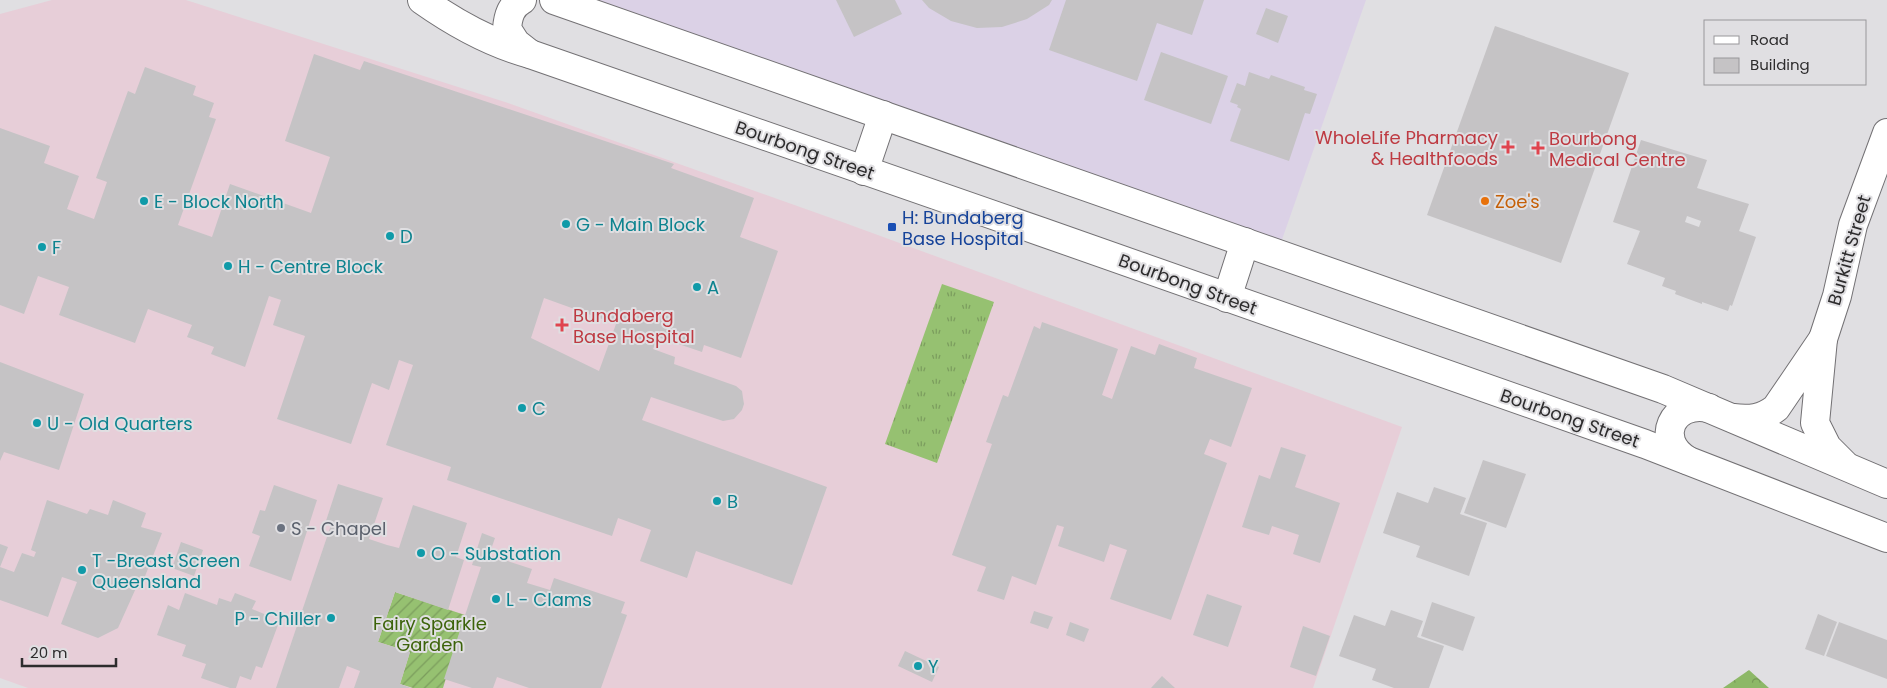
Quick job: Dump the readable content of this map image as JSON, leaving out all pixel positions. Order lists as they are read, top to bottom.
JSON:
{
  "streets": {
    "street": ["Bourbong Street", "Burkitt Street"]
  },
  "crossings": [
    ["Bourbong Street", "Burkitt Street"]
  ],
  "parks": ["Fairy Sparkle Garden"],
  "places": {
    "health": ["WholeLife Pharmacy & Healthfoods", "Bourbong Medical Centre", "Bundaberg Base Hospital"],
    "other": [
      "E - Block North",
      "Zoe's",
      "G - Main Block",
      "D",
      "F",
      "H - Centre Block",
      "A",
      "C",
      "U - Old Quarters",
      "B",
      "S - Chapel",
      "O - Substation",
      "T -Breast Screen Queensland",
      "L - Clams",
      "P - Chiller",
      "Y"
    ],
    "transit": ["H: Bundaberg Base Hospital"]
  },
  "legend": ["Road", "Building"],
  "scale_bar": "20 m"
}
